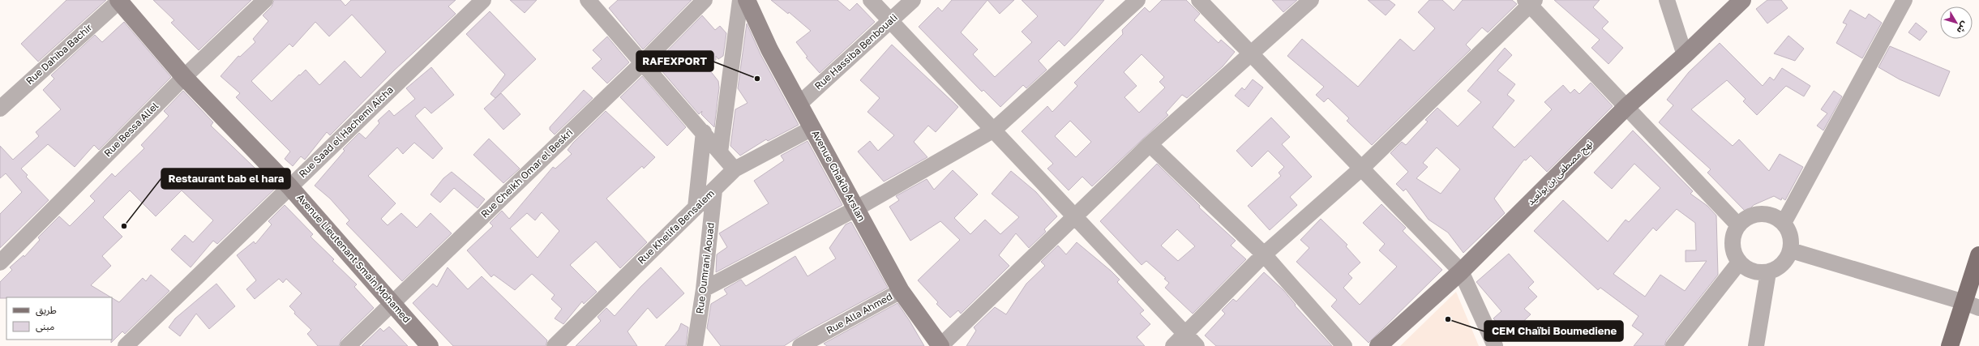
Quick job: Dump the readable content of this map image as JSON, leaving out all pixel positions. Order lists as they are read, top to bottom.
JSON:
{
  "streets": {
    "main road": ["نهج مصطفى بن بولعيد", "Avenue Chakib Arslan", "Avenue Lieutenant Smain Mohamed"],
    "street": [
      "Rue Hassiba Benbouali",
      "Rue Dahiba Bachir",
      "Rue Bessa Allel",
      "Rue Saad el Hachemi Aicha",
      "Rue Cheikh Omar el Beskri",
      "Rue Khelifa Bensalem",
      "Rue Oumrani Aouad",
      "Rue Alla Ahmed"
    ]
  },
  "crossings": [
    ["Rue Hassiba Benbouali", "Avenue Chakib Arslan"],
    ["Rue Dahiba Bachir", "Avenue Lieutenant Smain Mohamed"],
    ["Rue Bessa Allel", "Avenue Lieutenant Smain Mohamed"],
    ["Rue Saad el Hachemi Aicha", "Avenue Lieutenant Smain Mohamed"],
    ["Rue Cheikh Omar el Beskri", "Avenue Lieutenant Smain Mohamed"],
    ["Avenue Chakib Arslan", "Rue Khelifa Bensalem"],
    ["Avenue Chakib Arslan", "Rue Alla Ahmed"],
    ["Rue Khelifa Bensalem", "Rue Oumrani Aouad"]
  ],
  "places": ["RAFEXPORT", "Restaurant bab el hara", "CEM Chaïbi Boumediene"],
  "legend": ["طريق", "مبنى"],
  "north": "bottom right"
}
